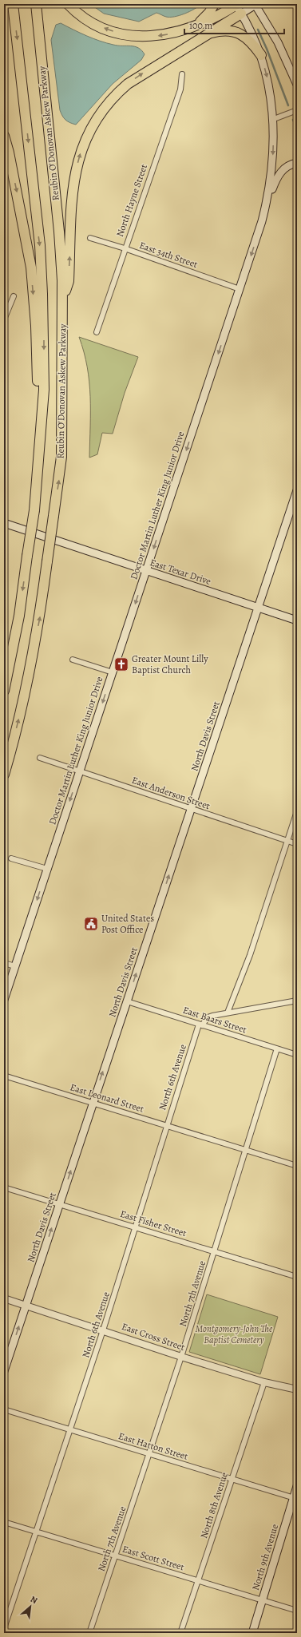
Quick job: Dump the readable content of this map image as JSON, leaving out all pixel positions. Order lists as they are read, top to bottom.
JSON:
{
  "streets": {
    "highway": ["Reubin O'Donovan Askew Parkway"],
    "main road": [
      "Doctor Martin Luther King Junior Drive",
      "East Texar Drive",
      "North Davis Street",
      "North 9th Avenue"
    ],
    "street": [
      "North Hayne Street",
      "East 34th Street",
      "East Anderson Street",
      "East Baars Street",
      "North 6th Avenue",
      "East Leonard Street",
      "East Fisher Street",
      "North 7th Avenue",
      "East Cross Street",
      "East Hatton Street",
      "North 8th Avenue",
      "East Scott Street"
    ]
  },
  "crossings": [
    ["North Hayne Street", "East 34th Street"],
    ["East 34th Street", "Doctor Martin Luther King Junior Drive"],
    ["Doctor Martin Luther King Junior Drive", "East Texar Drive"],
    ["Doctor Martin Luther King Junior Drive", "East Anderson Street"],
    ["East Texar Drive", "North Davis Street"],
    ["North Davis Street", "East Anderson Street"],
    ["North Davis Street", "East Baars Street"],
    ["North Davis Street", "East Leonard Street"],
    ["North Davis Street", "East Fisher Street"],
    ["North Davis Street", "East Cross Street"],
    ["East Baars Street", "North 6th Avenue"],
    ["East Baars Street", "North 7th Avenue"],
    ["North 6th Avenue", "East Leonard Street"],
    ["North 6th Avenue", "East Fisher Street"],
    ["North 6th Avenue", "East Cross Street"],
    ["North 6th Avenue", "East Hatton Street"],
    ["North 6th Avenue", "East Scott Street"],
    ["East Leonard Street", "North 7th Avenue"],
    ["East Fisher Street", "North 7th Avenue"],
    ["North 7th Avenue", "East Cross Street"],
    ["North 7th Avenue", "East Hatton Street"],
    ["North 7th Avenue", "East Scott Street"],
    ["East Cross Street", "North 8th Avenue"],
    ["East Hatton Street", "North 8th Avenue"],
    ["East Hatton Street", "North 9th Avenue"],
    ["North 8th Avenue", "East Scott Street"],
    ["North 9th Avenue", "East Scott Street"]
  ],
  "one_way": ["Doctor Martin Luther King Junior Drive", "North Davis Street"],
  "parks": ["Montgomery-John The Baptist Cemetery"],
  "places": {
    "church": ["Greater Mount Lilly Baptist Church"],
    "public building": ["United States Post Office"]
  },
  "scale_bar": "100 m",
  "north": "top right"
}
